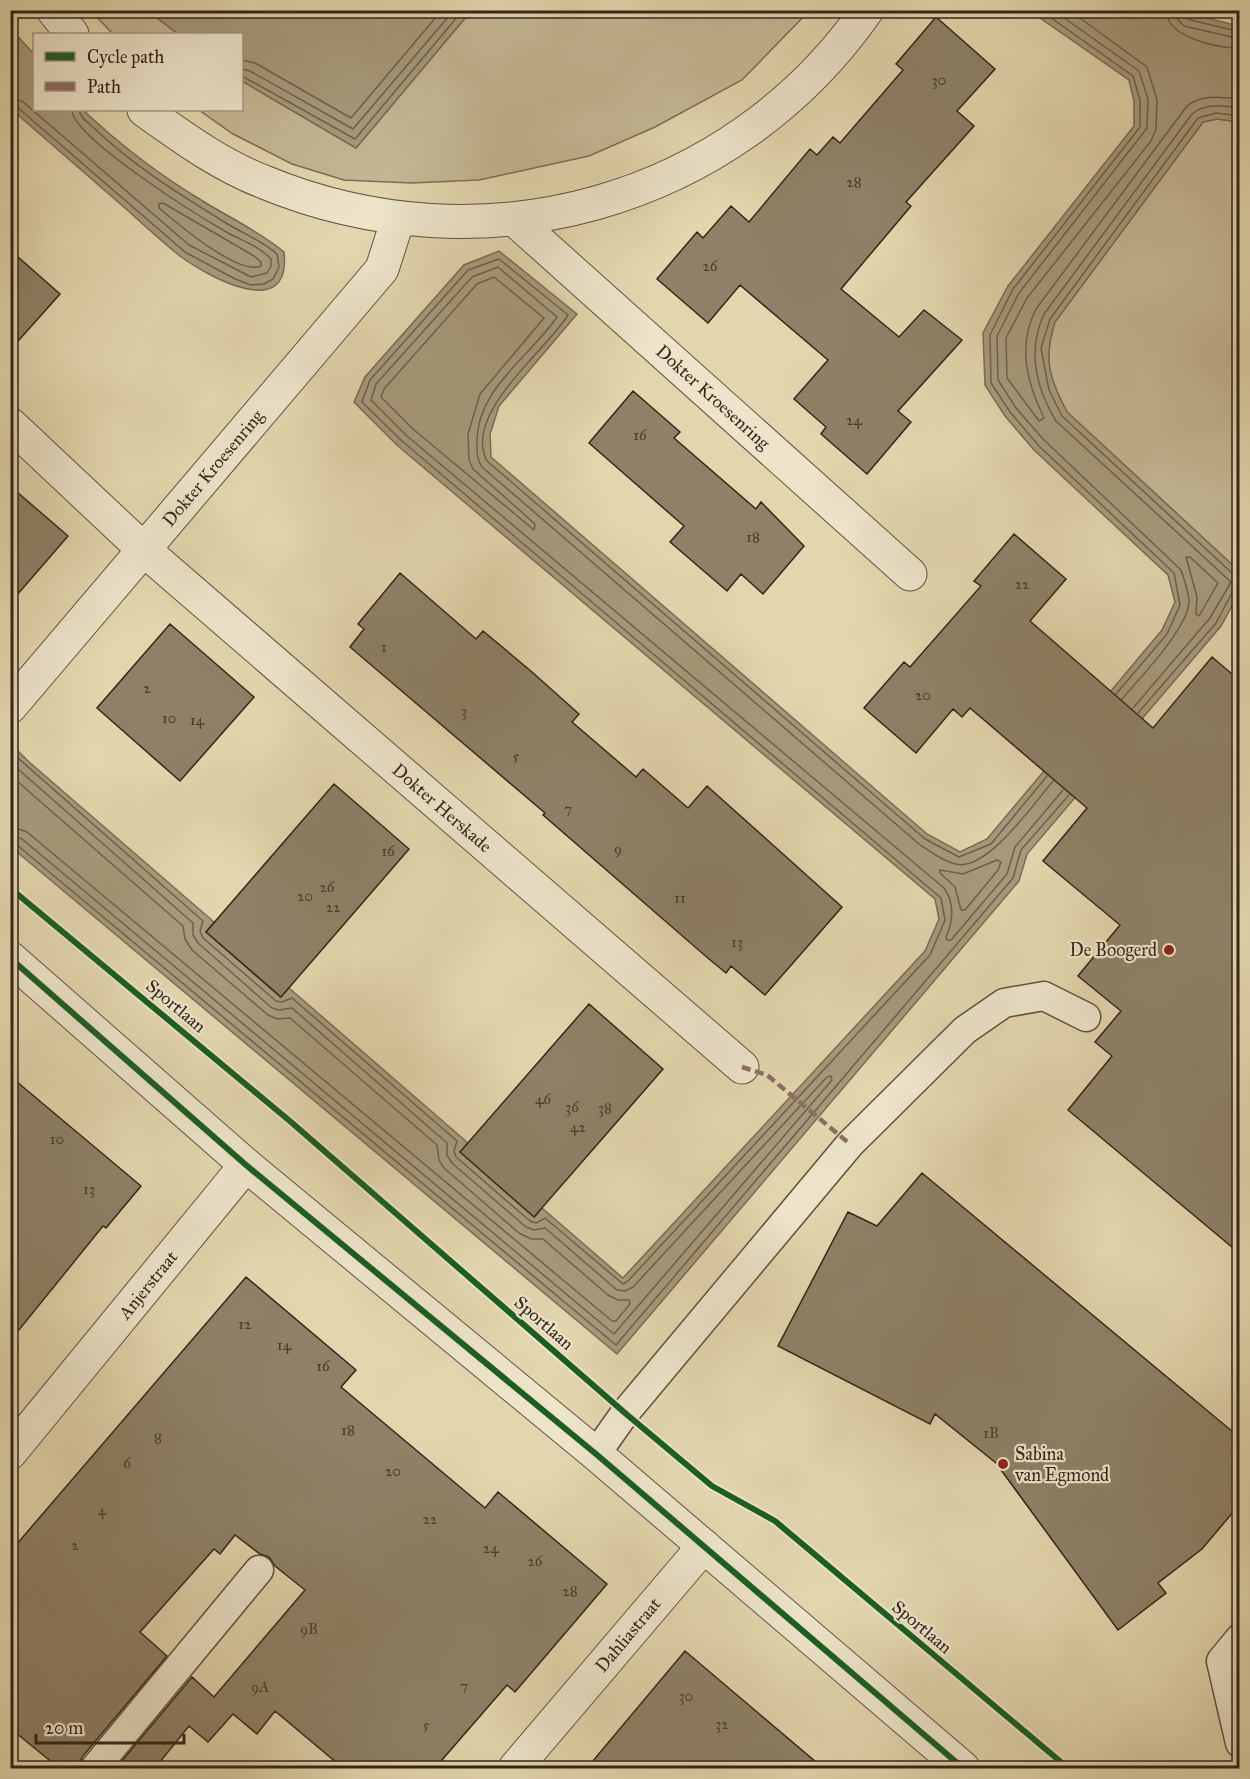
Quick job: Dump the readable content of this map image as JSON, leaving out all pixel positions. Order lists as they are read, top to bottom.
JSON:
{
  "streets": {
    "street": [
      "Dokter Kroesenring",
      "Dokter Herskade",
      "Anjerstraat",
      "Dahliastraat"
    ],
    "cycle path": ["Sportlaan"]
  },
  "crossings": [
    ["Dokter Kroesenring", "Dokter Herskade"]
  ],
  "places": ["De Boogerd", "Sabina van Egmond"],
  "house_numbers": [
    "30",
    "28",
    "26",
    "24",
    "16",
    "18",
    "22",
    "1",
    "2",
    "20",
    "3",
    "10",
    "14",
    "5",
    "7",
    "9",
    "16",
    "26",
    "20",
    "11",
    "22",
    "13",
    "46",
    "36",
    "38",
    "42",
    "10",
    "13",
    "12",
    "14",
    "16",
    "18",
    "1B",
    "8",
    "6",
    "20",
    "4",
    "22",
    "2",
    "24",
    "26",
    "28",
    "9B",
    "7",
    "9A",
    "30",
    "32",
    "5"
  ],
  "legend": ["Cycle path", "Path"],
  "scale_bar": "20 m"
}
